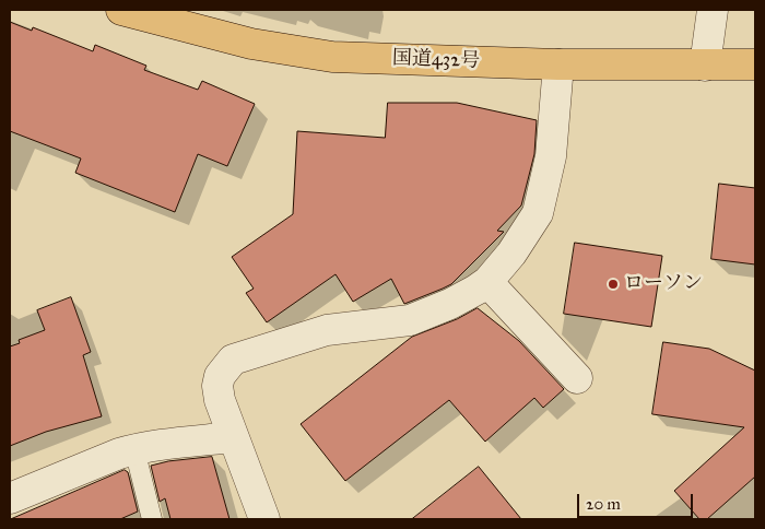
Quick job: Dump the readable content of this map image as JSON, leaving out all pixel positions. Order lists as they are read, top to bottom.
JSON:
{
  "streets": {
    "highway": ["国道432号"]
  },
  "places": ["ローソン"],
  "scale_bar": "20 m"
}
